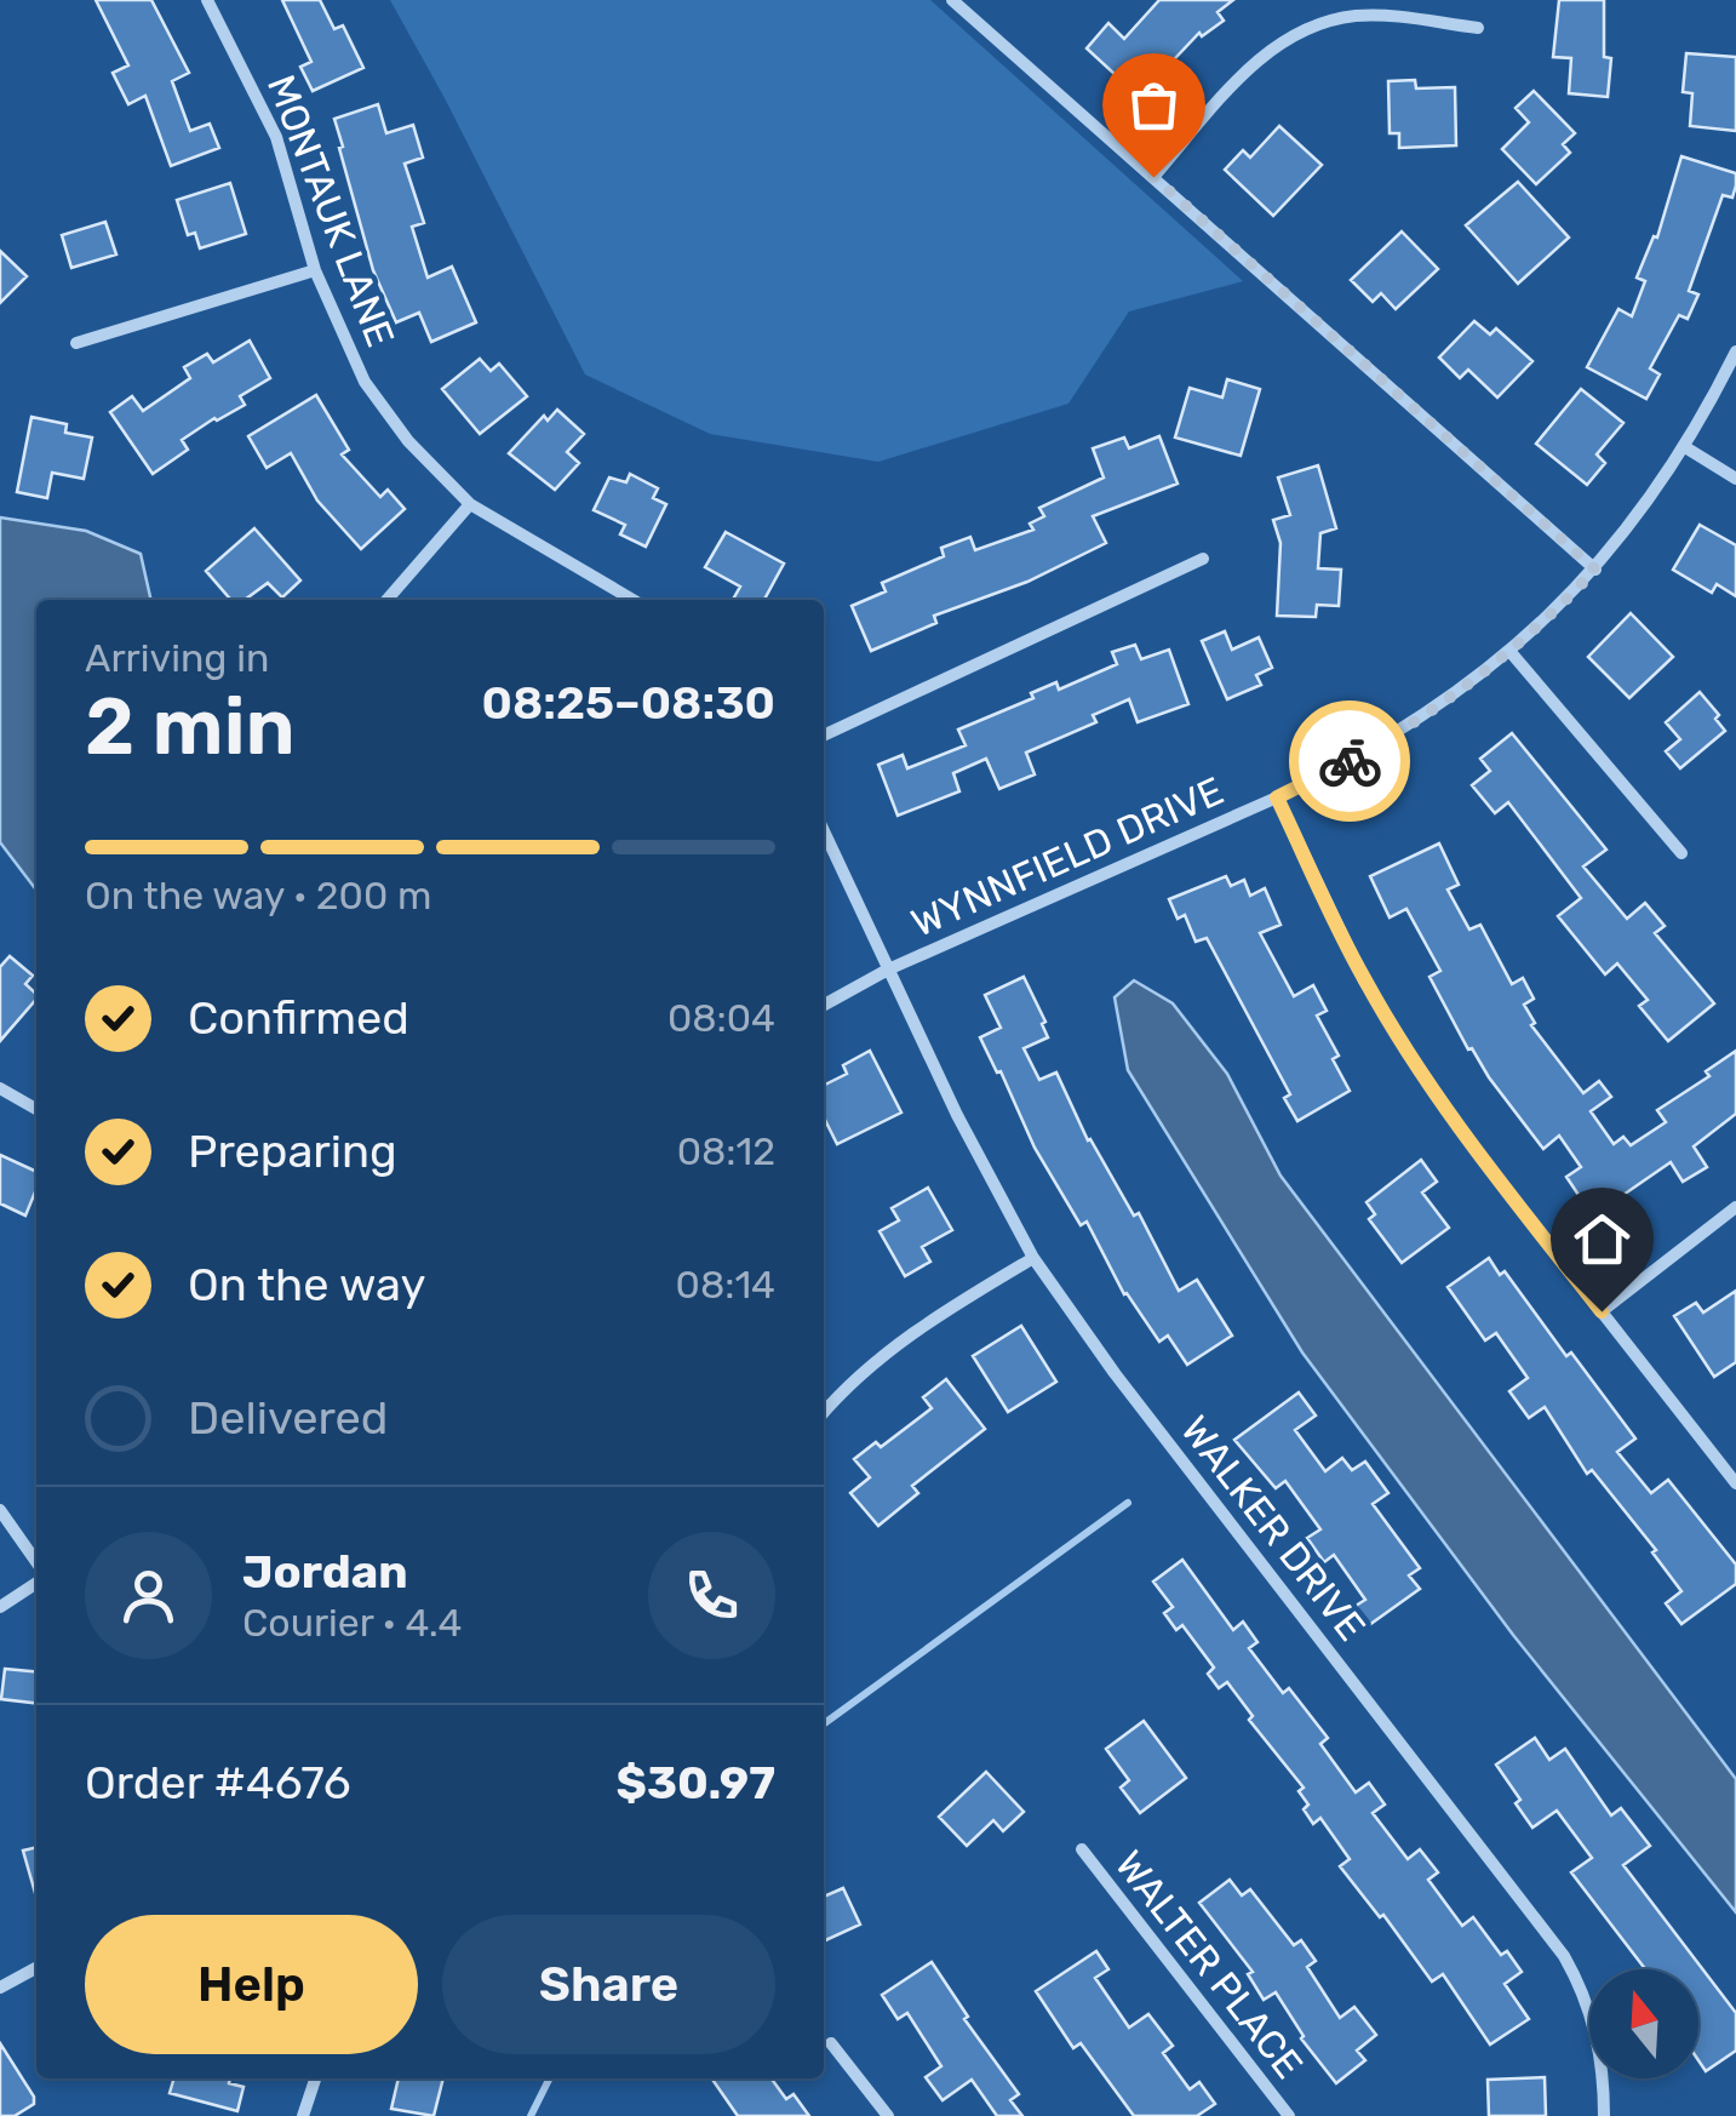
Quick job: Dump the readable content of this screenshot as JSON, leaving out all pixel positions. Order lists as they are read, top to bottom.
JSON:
{
  "streets": {
    "street": [
      "MONTAUK LANE",
      "WYNNFIELD DRIVE",
      "WALKER DRIVE",
      "WALTER PLACE"
    ]
  },
  "crossings": [
    ["WYNNFIELD DRIVE", "WALKER DRIVE"]
  ],
  "north": "top",
  "page": {
    "heading": ["2 min", "Arriving in", "08:25–08:30"],
    "panel": [
      "Jordan",
      "Courier · 4.4",
      "Order #4676",
      "$30.97"
    ],
    "bar": "On the way · 200 m",
    "list": [
      ["Confirmed", "08:04"],
      ["Preparing", "08:12"],
      ["On the way", "08:14"],
      "Delivered"
    ],
    "buttons": ["Help", "Share"]
  }
}
